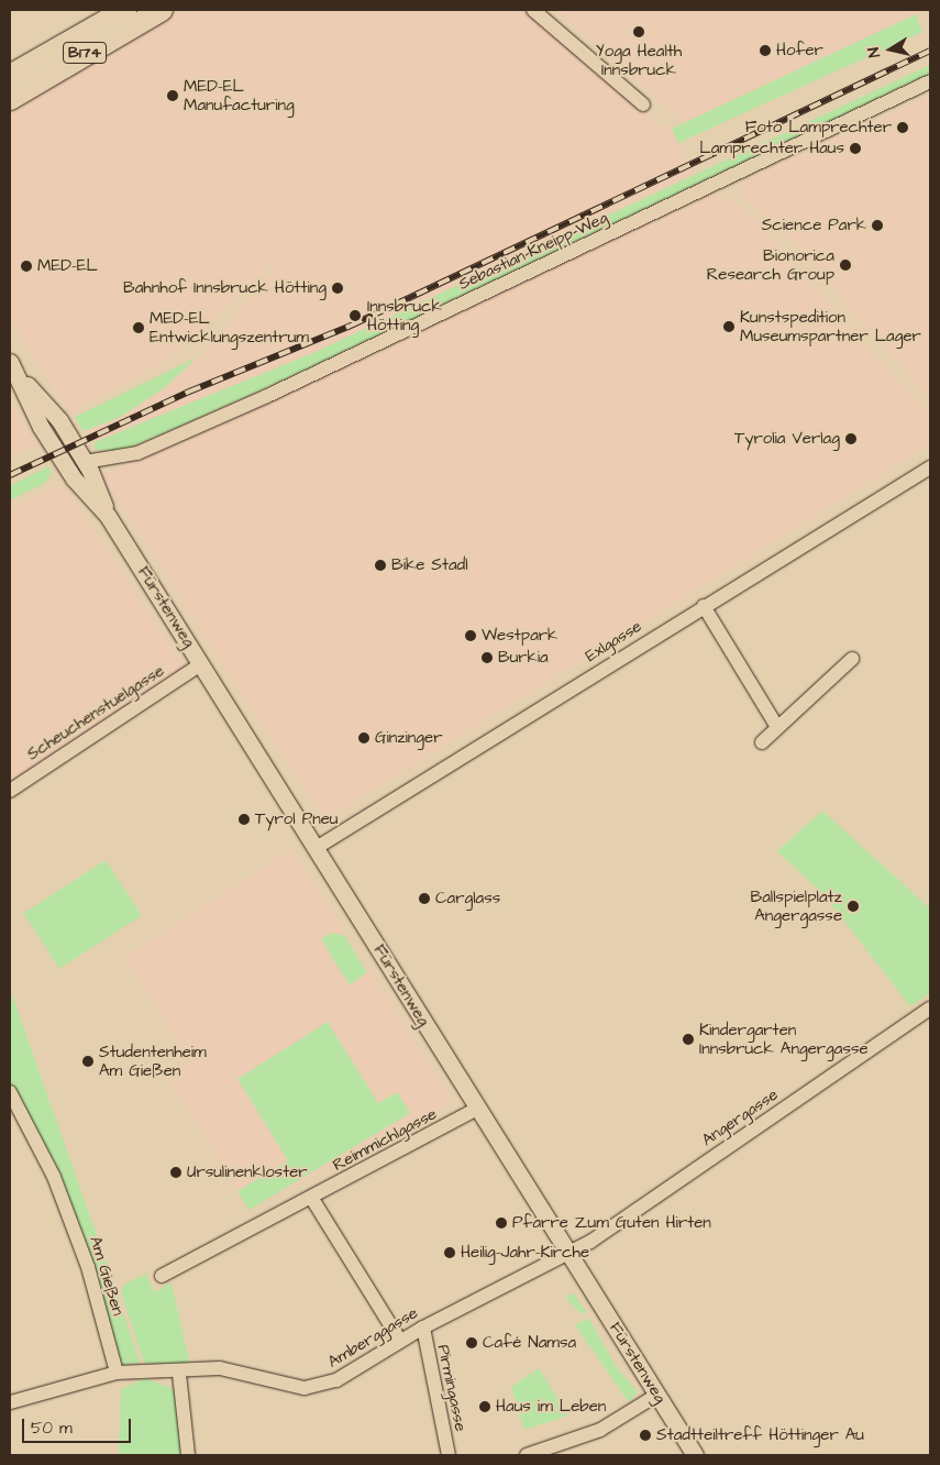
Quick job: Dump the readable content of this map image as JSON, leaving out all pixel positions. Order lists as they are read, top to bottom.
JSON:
{
  "streets": {
    "main road": ["B174"],
    "street": [
      "Sebastian-Kneipp-Weg",
      "Fürstenweg",
      "Exlgasse",
      "Scheuchenstuelgasse",
      "Angergasse",
      "Reimmichlgasse",
      "Am Gießen",
      "Amberggasse",
      "Pirmingasse"
    ]
  },
  "crossings": [
    ["Sebastian-Kneipp-Weg", "Fürstenweg"],
    ["Fürstenweg", "Exlgasse"],
    ["Fürstenweg", "Scheuchenstuelgasse"],
    ["Fürstenweg", "Angergasse"],
    ["Fürstenweg", "Reimmichlgasse"],
    ["Fürstenweg", "Amberggasse"],
    ["Angergasse", "Amberggasse"],
    ["Am Gießen", "Amberggasse"],
    ["Amberggasse", "Pirmingasse"]
  ],
  "places": [
    "Yoga Health Innsbruck",
    "Hofer",
    "MED-EL Manufacturing",
    "Foto Lamprechter",
    "Lamprechter Haus",
    "Science Park",
    "Bionorica Research Group",
    "MED-EL",
    "Bahnhof Innsbruck Hötting",
    "Innsbruck Hötting",
    "Kunstspedition Museumspartner Lager",
    "MED-EL Entwicklungszentrum",
    "Tyrolia Verlag",
    "Bike Stadl",
    "Westpark",
    "Burkia",
    "Ginzinger",
    "Tyrol Pneu",
    "Carglass",
    "Ballspielplatz Angergasse",
    "Kindergarten Innsbruck Angergasse",
    "Studentenheim Am Gießen",
    "Ursulinenkloster",
    "Pfarre Zum Guten Hirten",
    "Heilig-Jahr-Kirche",
    "Café Namsa",
    "Haus im Leben",
    "Stadtteiltreff Höttinger Au"
  ],
  "scale_bar": "50 m",
  "north": "left"
}
